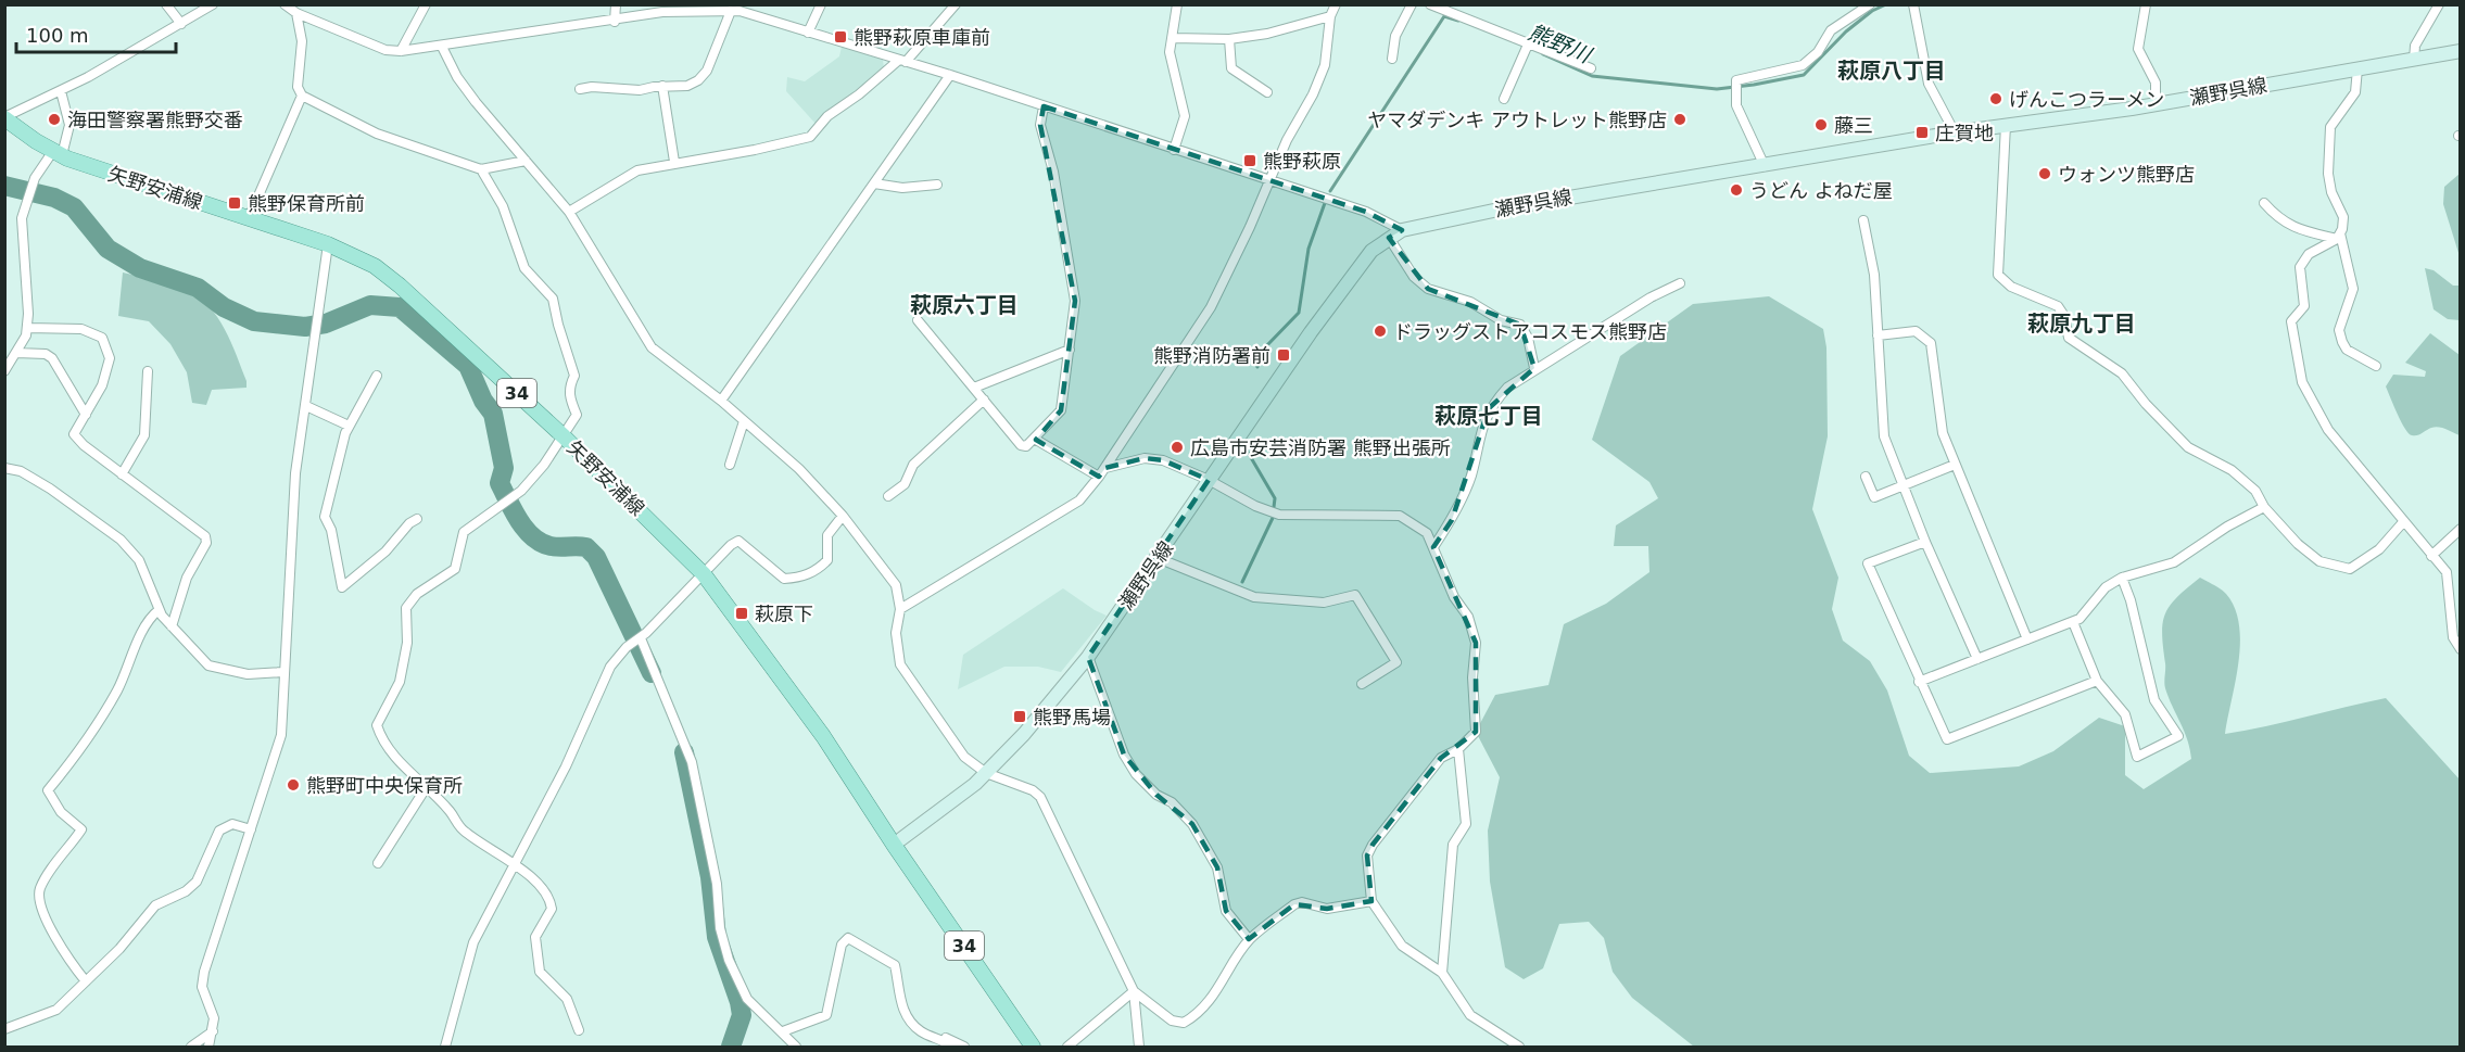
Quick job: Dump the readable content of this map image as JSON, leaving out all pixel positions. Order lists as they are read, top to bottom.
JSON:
{
  "streets": {
    "main road": ["瀬野呉線", "矢野安浦線", "34"]
  },
  "crossings": [
    ["瀬野呉線", "矢野安浦線"]
  ],
  "districts": [
    "萩原八丁目",
    "萩原六丁目",
    "萩原九丁目",
    "萩原七丁目"
  ],
  "water": ["熊野川"],
  "places": {
    "transit": [
      "熊野萩原車庫前",
      "庄賀地",
      "熊野萩原",
      "熊野保育所前",
      "熊野消防署前",
      "萩原下",
      "熊野馬場"
    ],
    "other": [
      "げんこつラーメン",
      "海田警察署熊野交番",
      "ヤマダデンキ アウトレット熊野店",
      "藤三",
      "ウォンツ熊野店",
      "うどん よねだ屋",
      "ドラッグストアコスモス熊野店",
      "広島市安芸消防署 熊野出張所",
      "熊野町中央保育所"
    ]
  },
  "scale_bar": "100 m"
}
